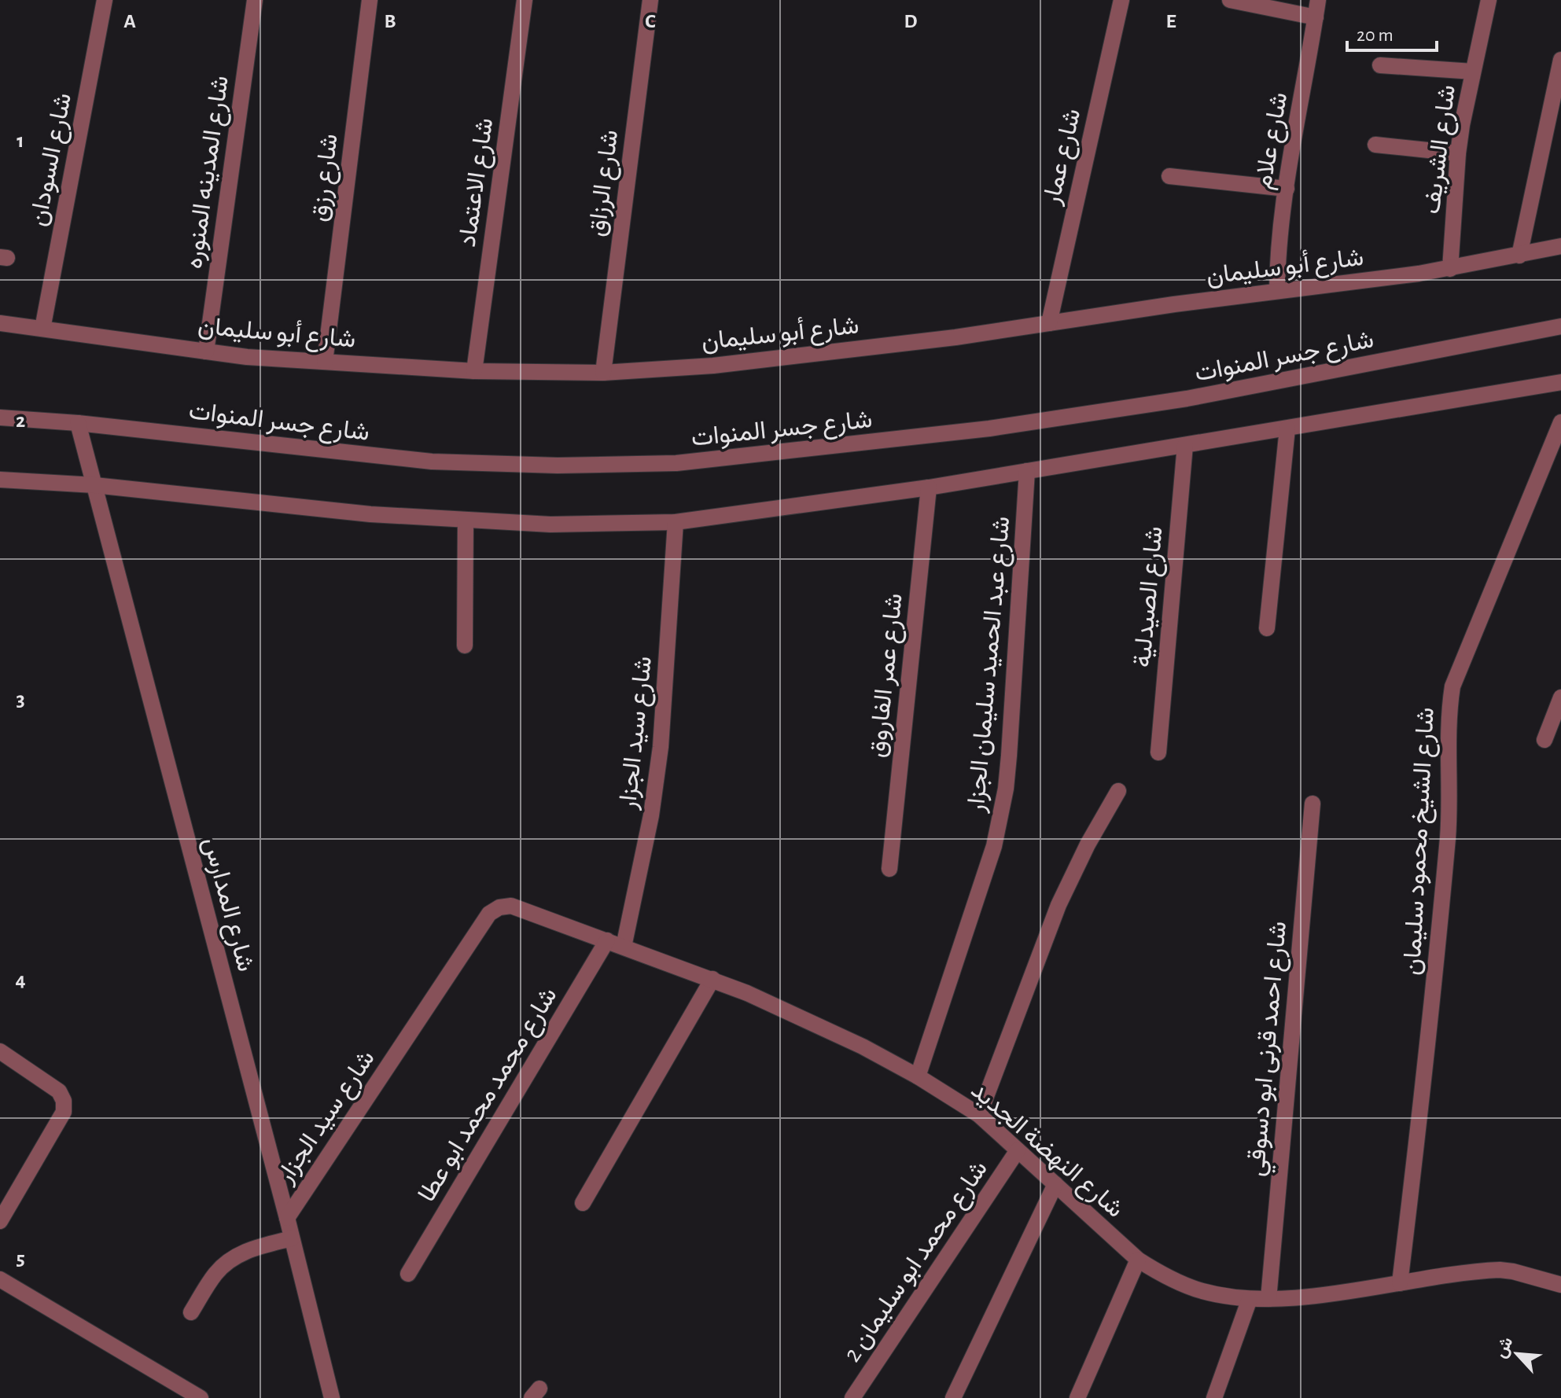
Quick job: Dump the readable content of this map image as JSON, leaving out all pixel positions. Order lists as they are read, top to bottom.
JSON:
{
  "streets": {
    "street": [
      "شارع علام",
      "شارع الشريف",
      "شارع عمار",
      "شارع السودان",
      "شارع المدينه المنوره",
      "شارع رزق",
      "شارع الاعتماد",
      "شارع الرزاق",
      "شارع أبو سليمان",
      "شارع جسر المنوات",
      "شارع الصيدلية",
      "شارع عبد الحميد سليمان الجزار",
      "شارع عمر الفاروق",
      "شارع سيد الجزار",
      "شارع الشيخ محمود سليمان",
      "شارع المدارس",
      "شارع احمد قرنى ابو دسوقي",
      "شارع محمد محمد ابو عطا",
      "شارع النهضة الجديد",
      "شارع محمد ابو سليمان 2"
    ]
  },
  "crossings": [
    ["شارع علام", "شارع أبو سليمان"],
    ["شارع الشريف", "شارع أبو سليمان"],
    ["شارع عمار", "شارع أبو سليمان"],
    ["شارع السودان", "شارع أبو سليمان"],
    ["شارع المدينه المنوره", "شارع أبو سليمان"],
    ["شارع رزق", "شارع أبو سليمان"],
    ["شارع الاعتماد", "شارع أبو سليمان"],
    ["شارع الرزاق", "شارع أبو سليمان"],
    ["شارع جسر المنوات", "شارع المدارس"],
    ["شارع عبد الحميد سليمان الجزار", "شارع النهضة الجديد"],
    ["شارع سيد الجزار", "شارع المدارس"],
    ["شارع سيد الجزار", "شارع النهضة الجديد"],
    ["شارع الشيخ محمود سليمان", "شارع النهضة الجديد"],
    ["شارع احمد قرنى ابو دسوقي", "شارع النهضة الجديد"],
    ["شارع محمد محمد ابو عطا", "شارع النهضة الجديد"],
    ["شارع النهضة الجديد", "شارع محمد ابو سليمان 2"]
  ],
  "scale_bar": "20 m",
  "north": "top left",
  "grid": {
    "columns": [
      "A",
      "B",
      "C",
      "D",
      "E"
    ],
    "rows": [
      "1",
      "2",
      "3",
      "4",
      "5"
    ]
  }
}
